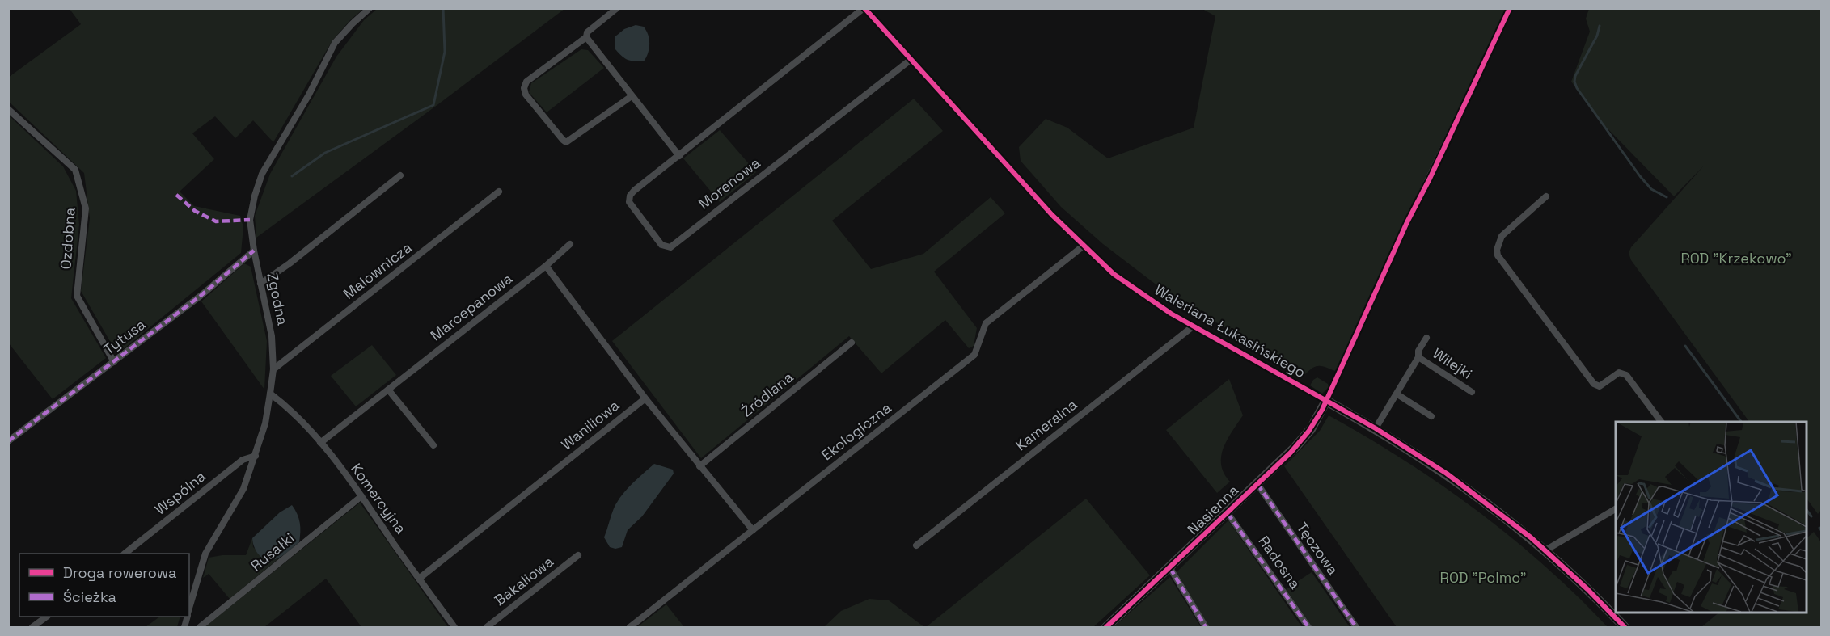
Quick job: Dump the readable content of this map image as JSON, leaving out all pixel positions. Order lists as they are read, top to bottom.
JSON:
{
  "streets": {
    "street": [
      "Morenowa",
      "Ozdobna",
      "Malownicza",
      "Zgodna",
      "Marcepanowa",
      "Waleriana Łukasińskiego",
      "Tytusa",
      "Wilejki",
      "Źródlana",
      "Waniliowa",
      "Kameralna",
      "Ekologiczna",
      "Wspólna",
      "Komercyjna",
      "Nasienna",
      "Tęczowa",
      "Rusałki",
      "Radosna",
      "Bakaliowa"
    ]
  },
  "crossings": [
    ["Morenowa", "Waleriana Łukasińskiego"],
    ["Ozdobna", "Tytusa"],
    ["Malownicza", "Zgodna"],
    ["Zgodna", "Tytusa"],
    ["Zgodna", "Wspólna"],
    ["Zgodna", "Komercyjna"],
    ["Marcepanowa", "Komercyjna"],
    ["Waleriana Łukasińskiego", "Wilejki"],
    ["Waleriana Łukasińskiego", "Kameralna"],
    ["Waleriana Łukasińskiego", "Ekologiczna"],
    ["Waleriana Łukasińskiego", "Nasienna"],
    ["Waniliowa", "Komercyjna"],
    ["Komercyjna", "Rusałki"],
    ["Nasienna", "Tęczowa"],
    ["Nasienna", "Radosna"]
  ],
  "parks": ["ROD \"Krzekowo\"", "ROD \"Polmo\""],
  "legend": ["Droga rowerowa", "Ścieżka"]
}
